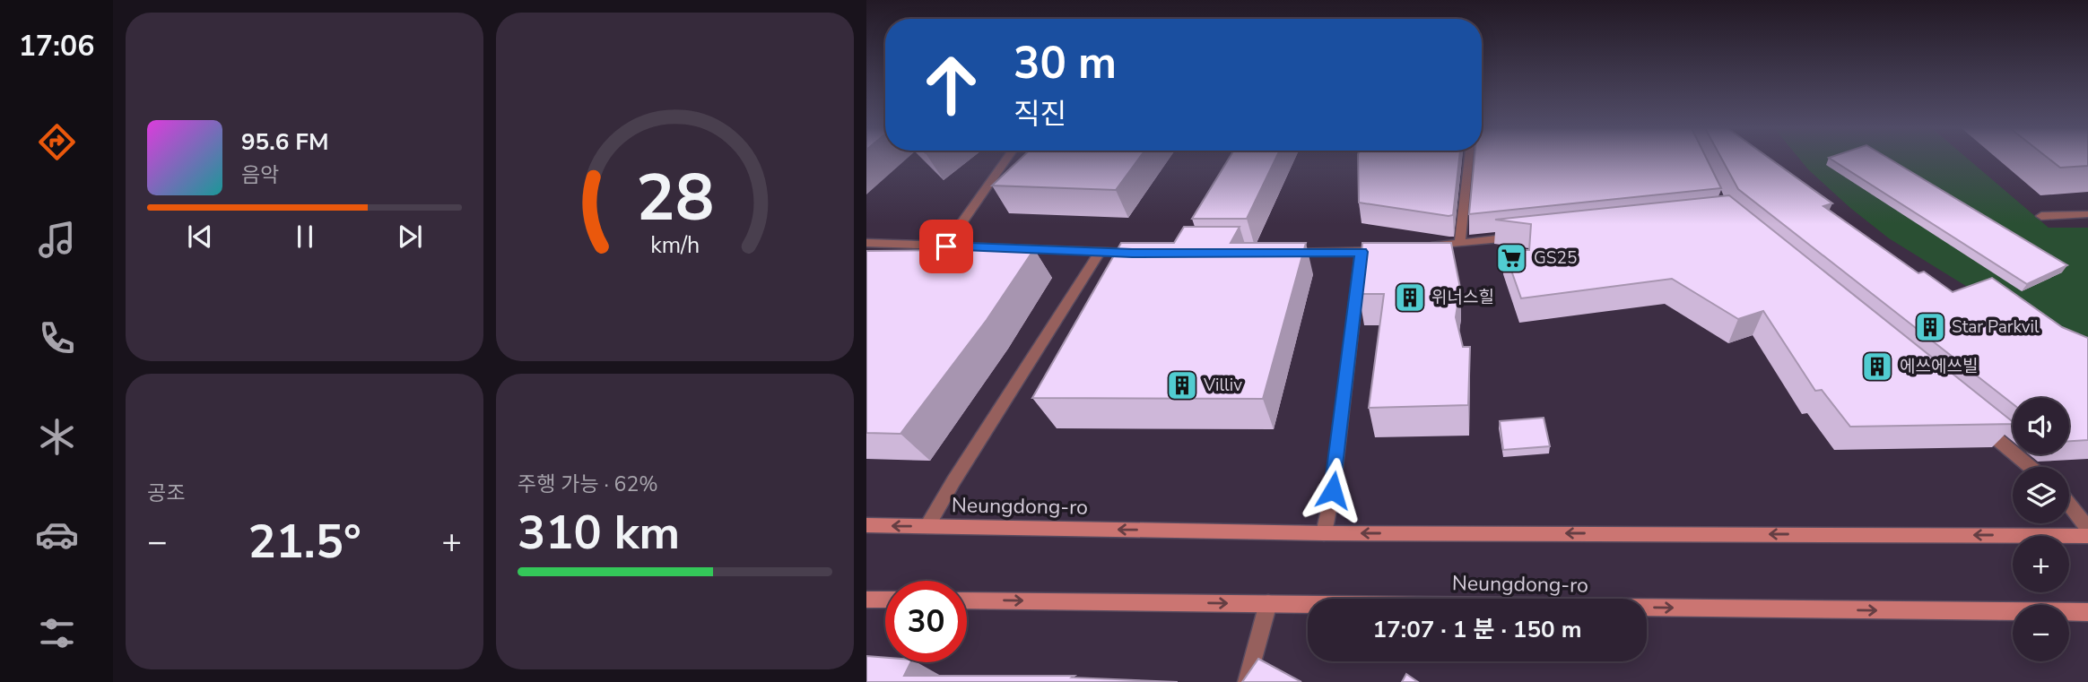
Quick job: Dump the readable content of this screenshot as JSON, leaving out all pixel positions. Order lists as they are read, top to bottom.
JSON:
{
  "streets": {
    "main road": ["Neungdong-ro"]
  },
  "places": {
    "supermarket": ["GS25"],
    "building": [
      "위너스힐",
      "Star Parkvil",
      "에쓰에쓰빌",
      "Villiv"
    ]
  },
  "page": {
    "tabs": "17:06",
    "turn": ["30 m", "직진"],
    "song": ["95.6 FM", "음악"],
    "tile": [
      "공조",
      ["주행 가능 · 62%", "310 km"]
    ],
    "map_buttons": ["+", "−"],
    "heat": ["−", "21.5°", "+"],
    "limit": "30",
    "trip": "17:07 · 1 분 · 150 m",
    "gauge": ["28", "km/h"]
  }
}
